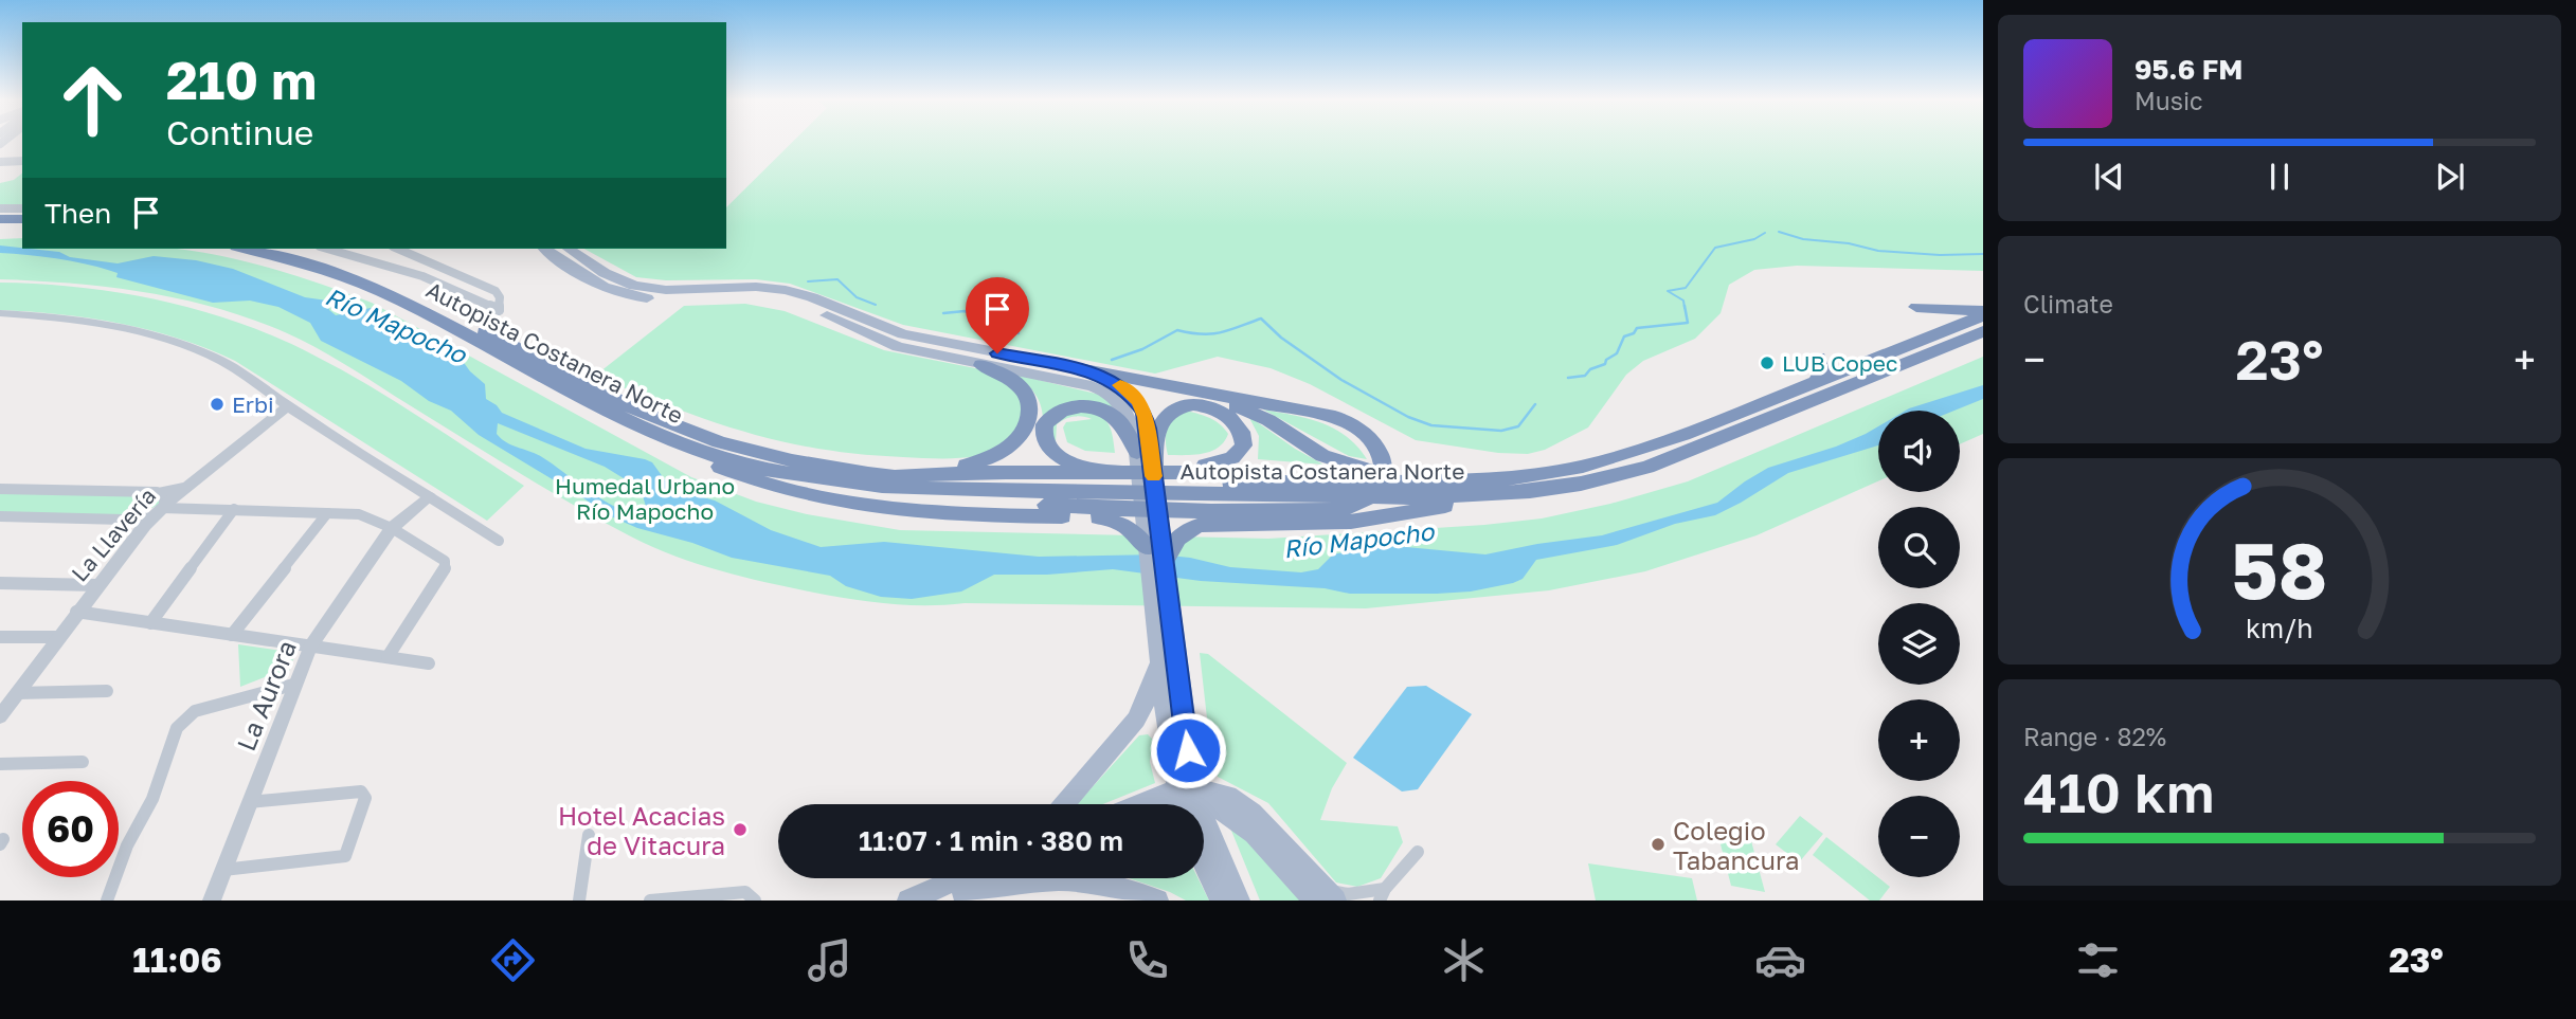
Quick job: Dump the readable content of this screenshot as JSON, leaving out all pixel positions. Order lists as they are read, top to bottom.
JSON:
{
  "streets": {
    "highway": ["Autopista Costanera Norte"],
    "street": ["La Llavería", "La Aurora"]
  },
  "water": ["Río Mapocho"],
  "parks": ["Humedal Urbano Río Mapocho"],
  "places": [
    "LUB Copec",
    "Erbi",
    "Hotel Acacias de Vitacura",
    "Colegio Tabancura"
  ],
  "page": {
    "turn": ["210 m", "Continue"],
    "song": ["95.6 FM", "Music"],
    "then": "Then",
    "tile": [
      "Climate",
      ["Range · 82%", "410 km"]
    ],
    "heat": ["−", "23°", "+"],
    "map_buttons": ["+", "−"],
    "limit": "60",
    "trip": "11:07 · 1 min · 380 m",
    "tabs": ["11:06", "23°"],
    "gauge": ["58", "km/h"]
  }
}
